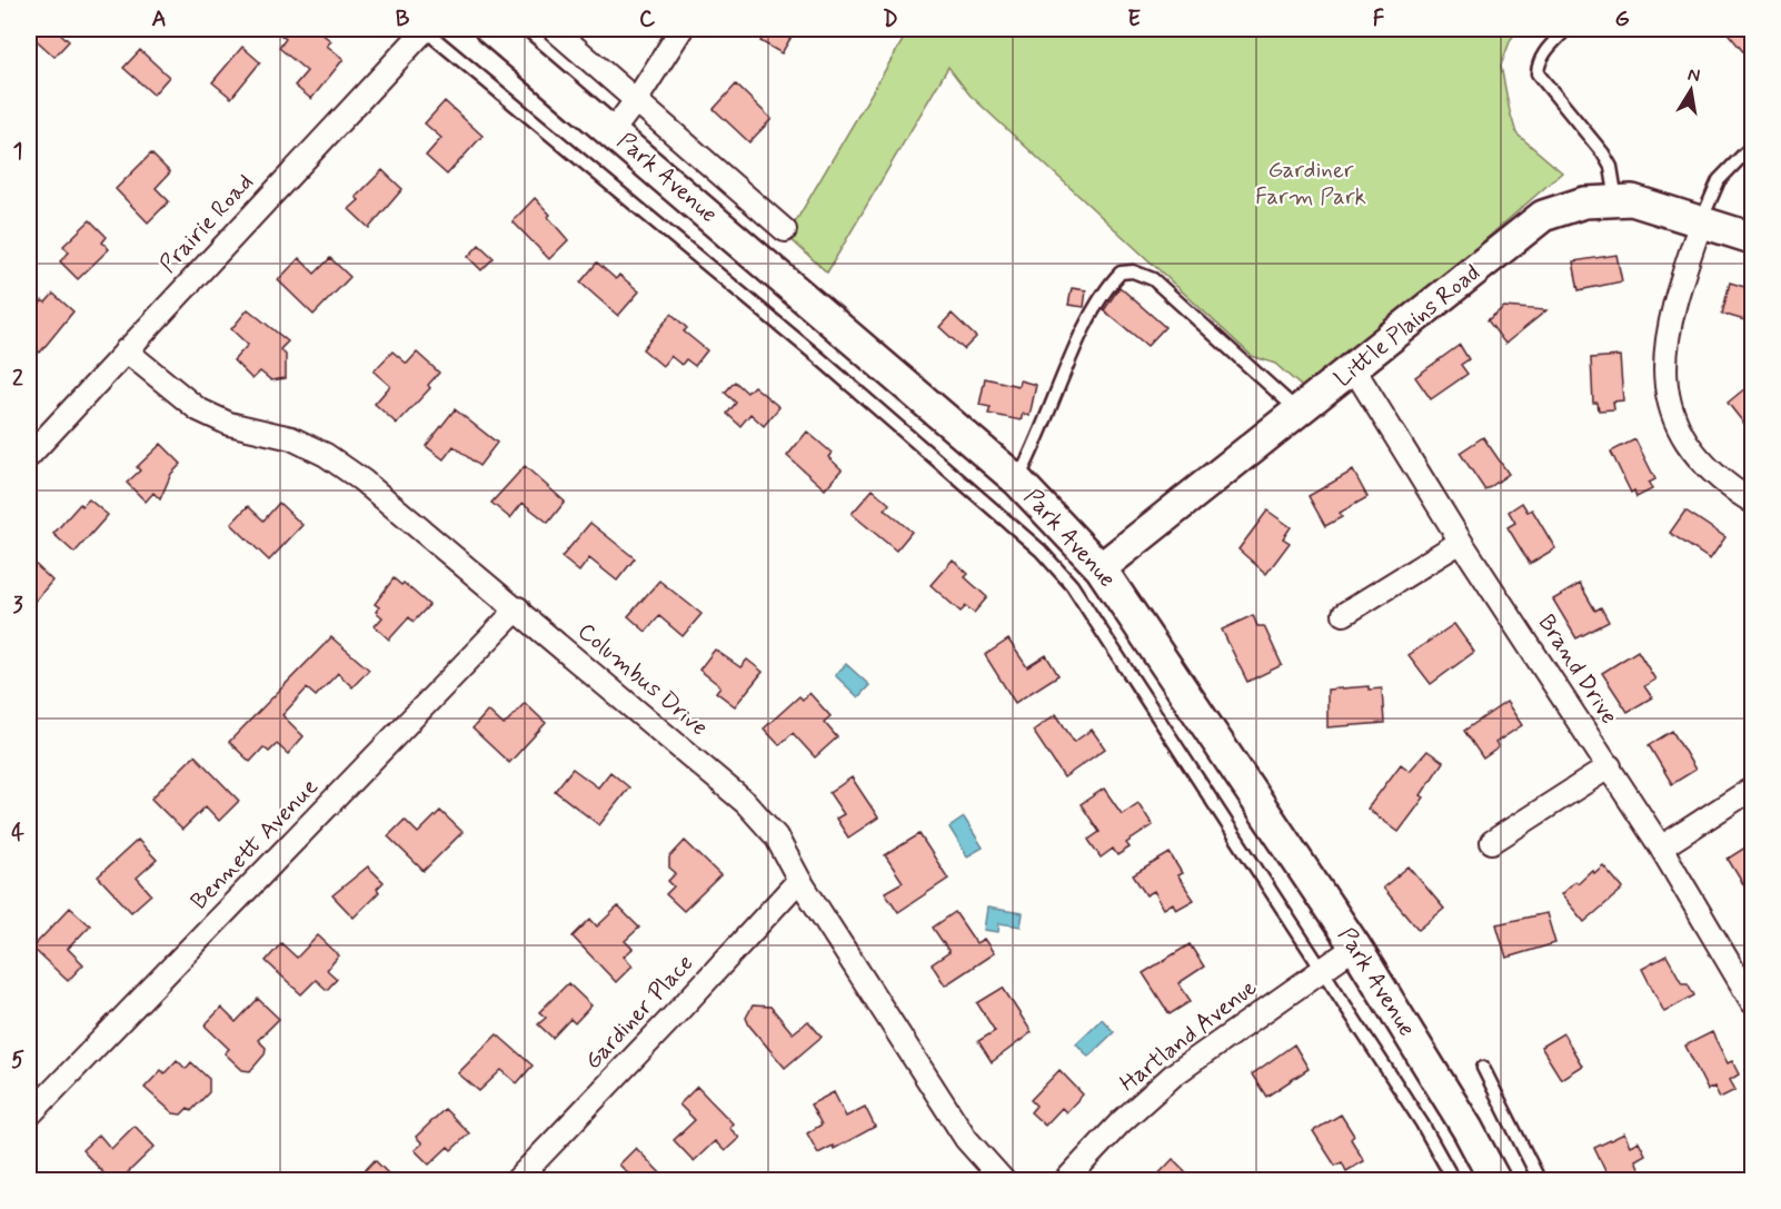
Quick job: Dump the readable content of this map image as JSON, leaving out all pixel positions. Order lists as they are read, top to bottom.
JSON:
{
  "streets": {
    "main road": ["Park Avenue", "Little Plains Road"],
    "street": [
      "Prairie Road",
      "Brand Drive",
      "Columbus Drive",
      "Bennett Avenue",
      "Gardiner Place",
      "Hartland Avenue"
    ]
  },
  "crossings": [
    ["Park Avenue", "Little Plains Road"],
    ["Park Avenue", "Hartland Avenue"],
    ["Prairie Road", "Columbus Drive"],
    ["Little Plains Road", "Brand Drive"],
    ["Columbus Drive", "Bennett Avenue"],
    ["Columbus Drive", "Gardiner Place"]
  ],
  "parks": ["Gardiner Farm Park"],
  "north": "top",
  "grid": {
    "columns": [
      "A",
      "B",
      "C",
      "D",
      "E",
      "F",
      "G"
    ],
    "rows": [
      "1",
      "2",
      "3",
      "4",
      "5"
    ]
  }
}
